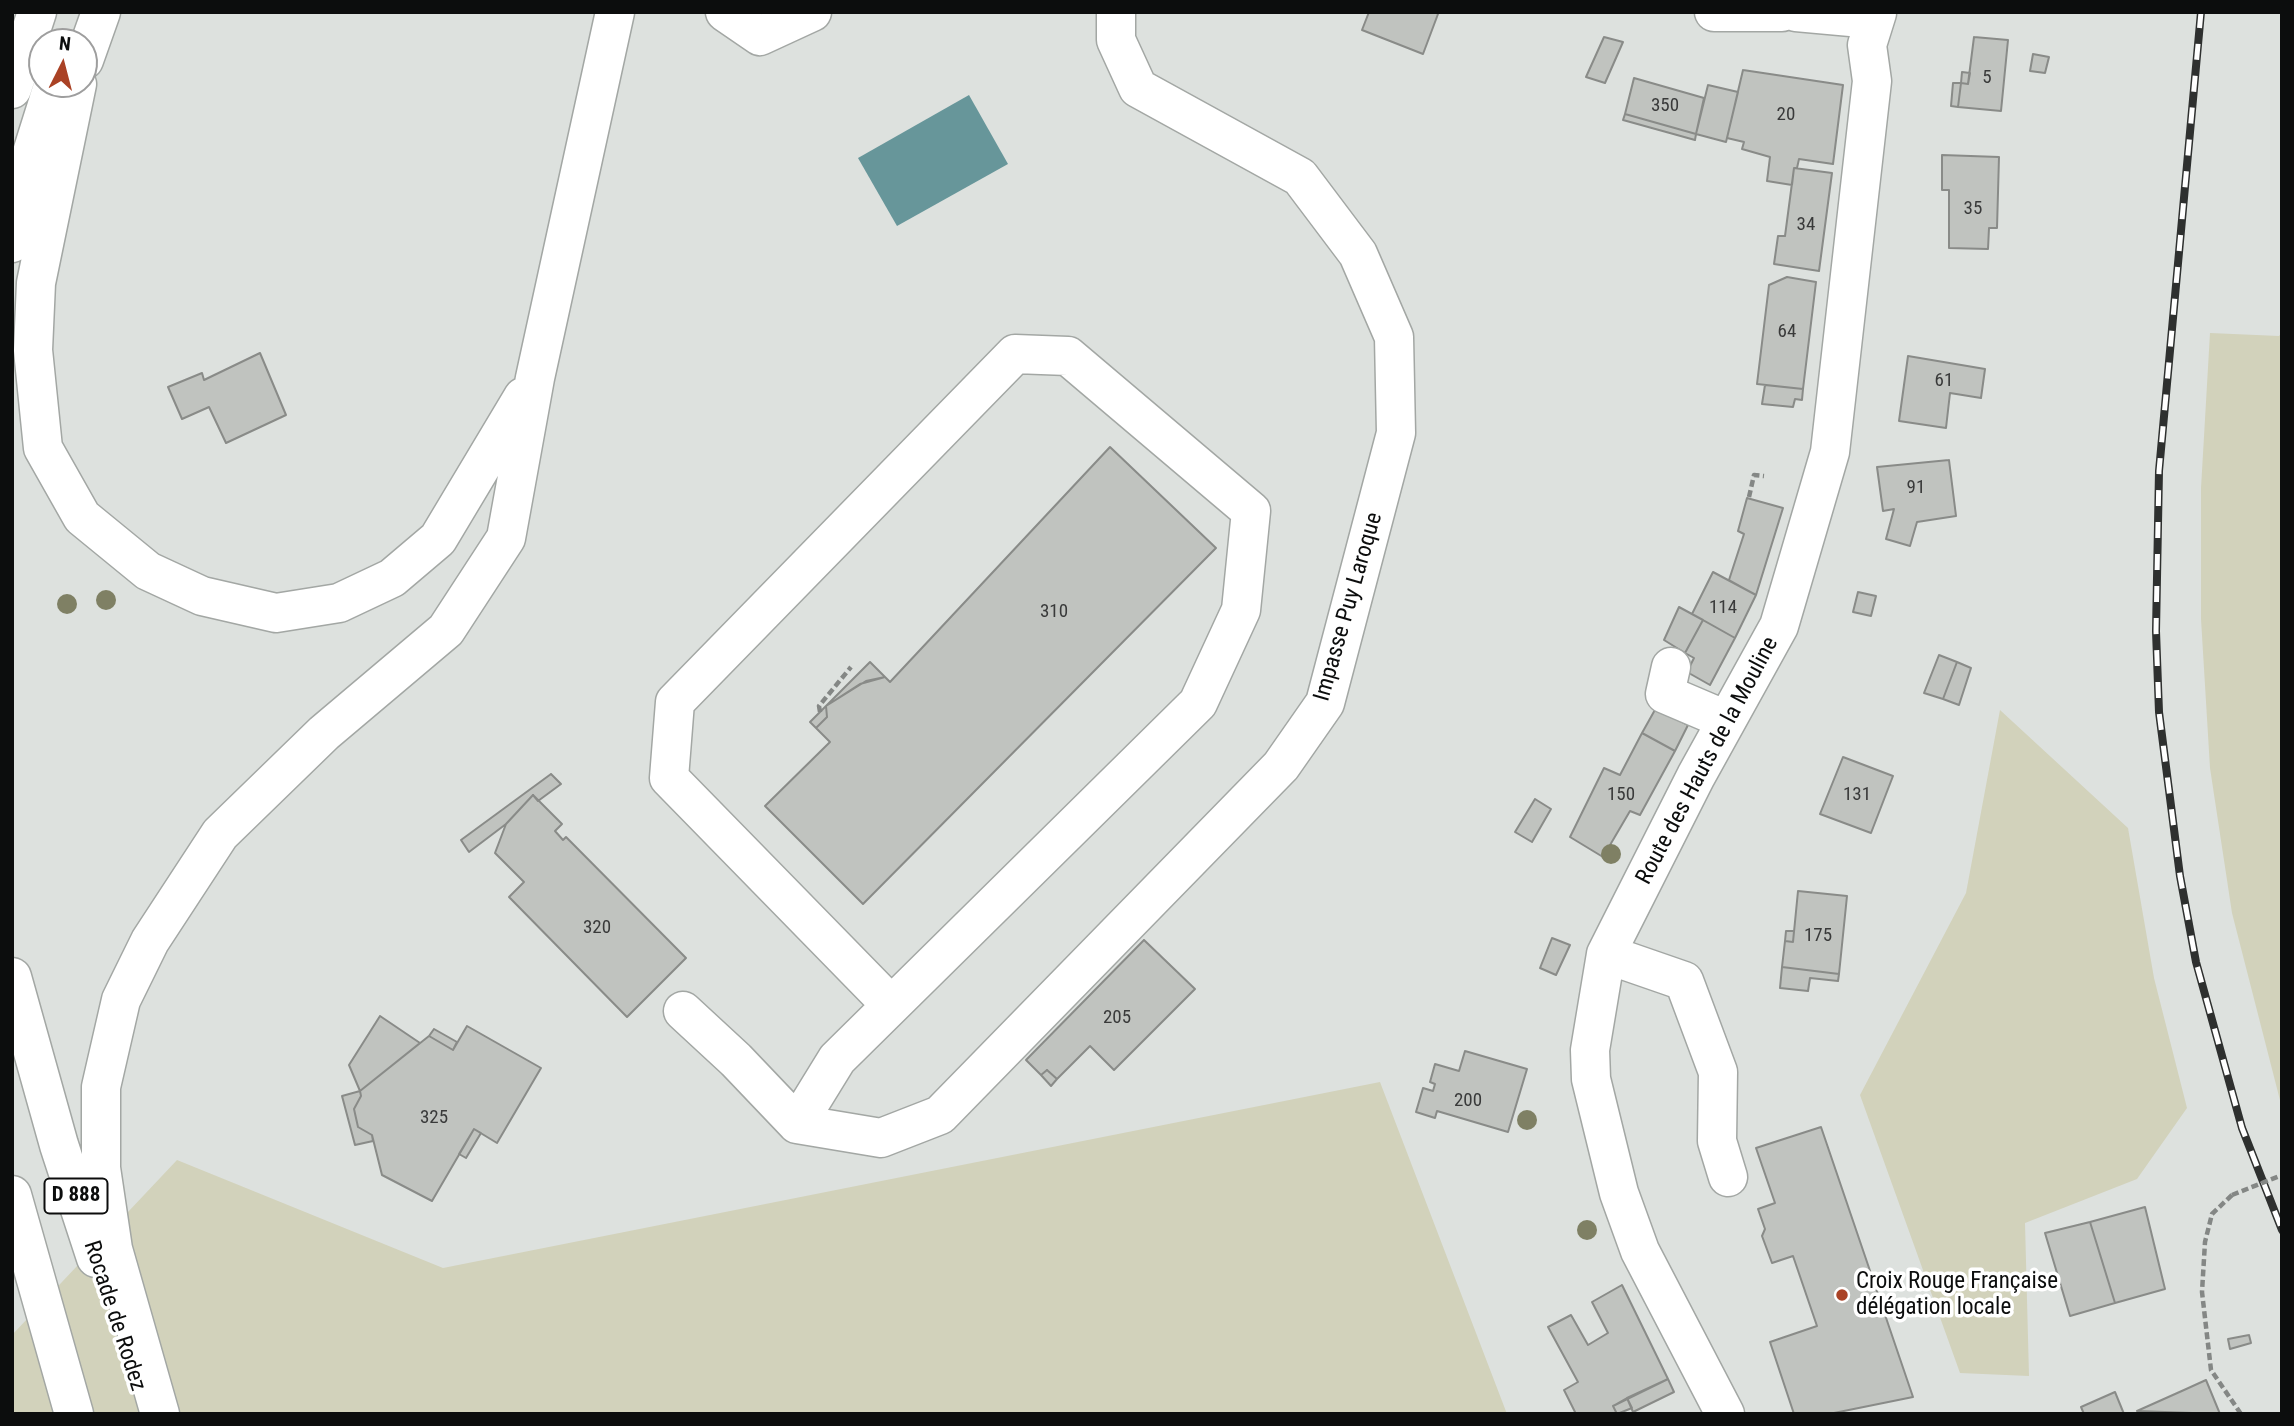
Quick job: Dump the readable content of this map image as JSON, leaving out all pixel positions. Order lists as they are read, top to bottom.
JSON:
{
  "streets": {
    "main road": [
      "Impasse Puy Laroque",
      "Route des Hauts de la Mouline",
      "D 888",
      "Rocade de Rodez"
    ]
  },
  "places": ["Croix Rouge Française délégation locale"],
  "house_numbers": [
    "5",
    "350",
    "20",
    "35",
    "34",
    "64",
    "61",
    "91",
    "114",
    "310",
    "150",
    "131",
    "320",
    "175",
    "205",
    "200",
    "325"
  ],
  "north": "top"
}
